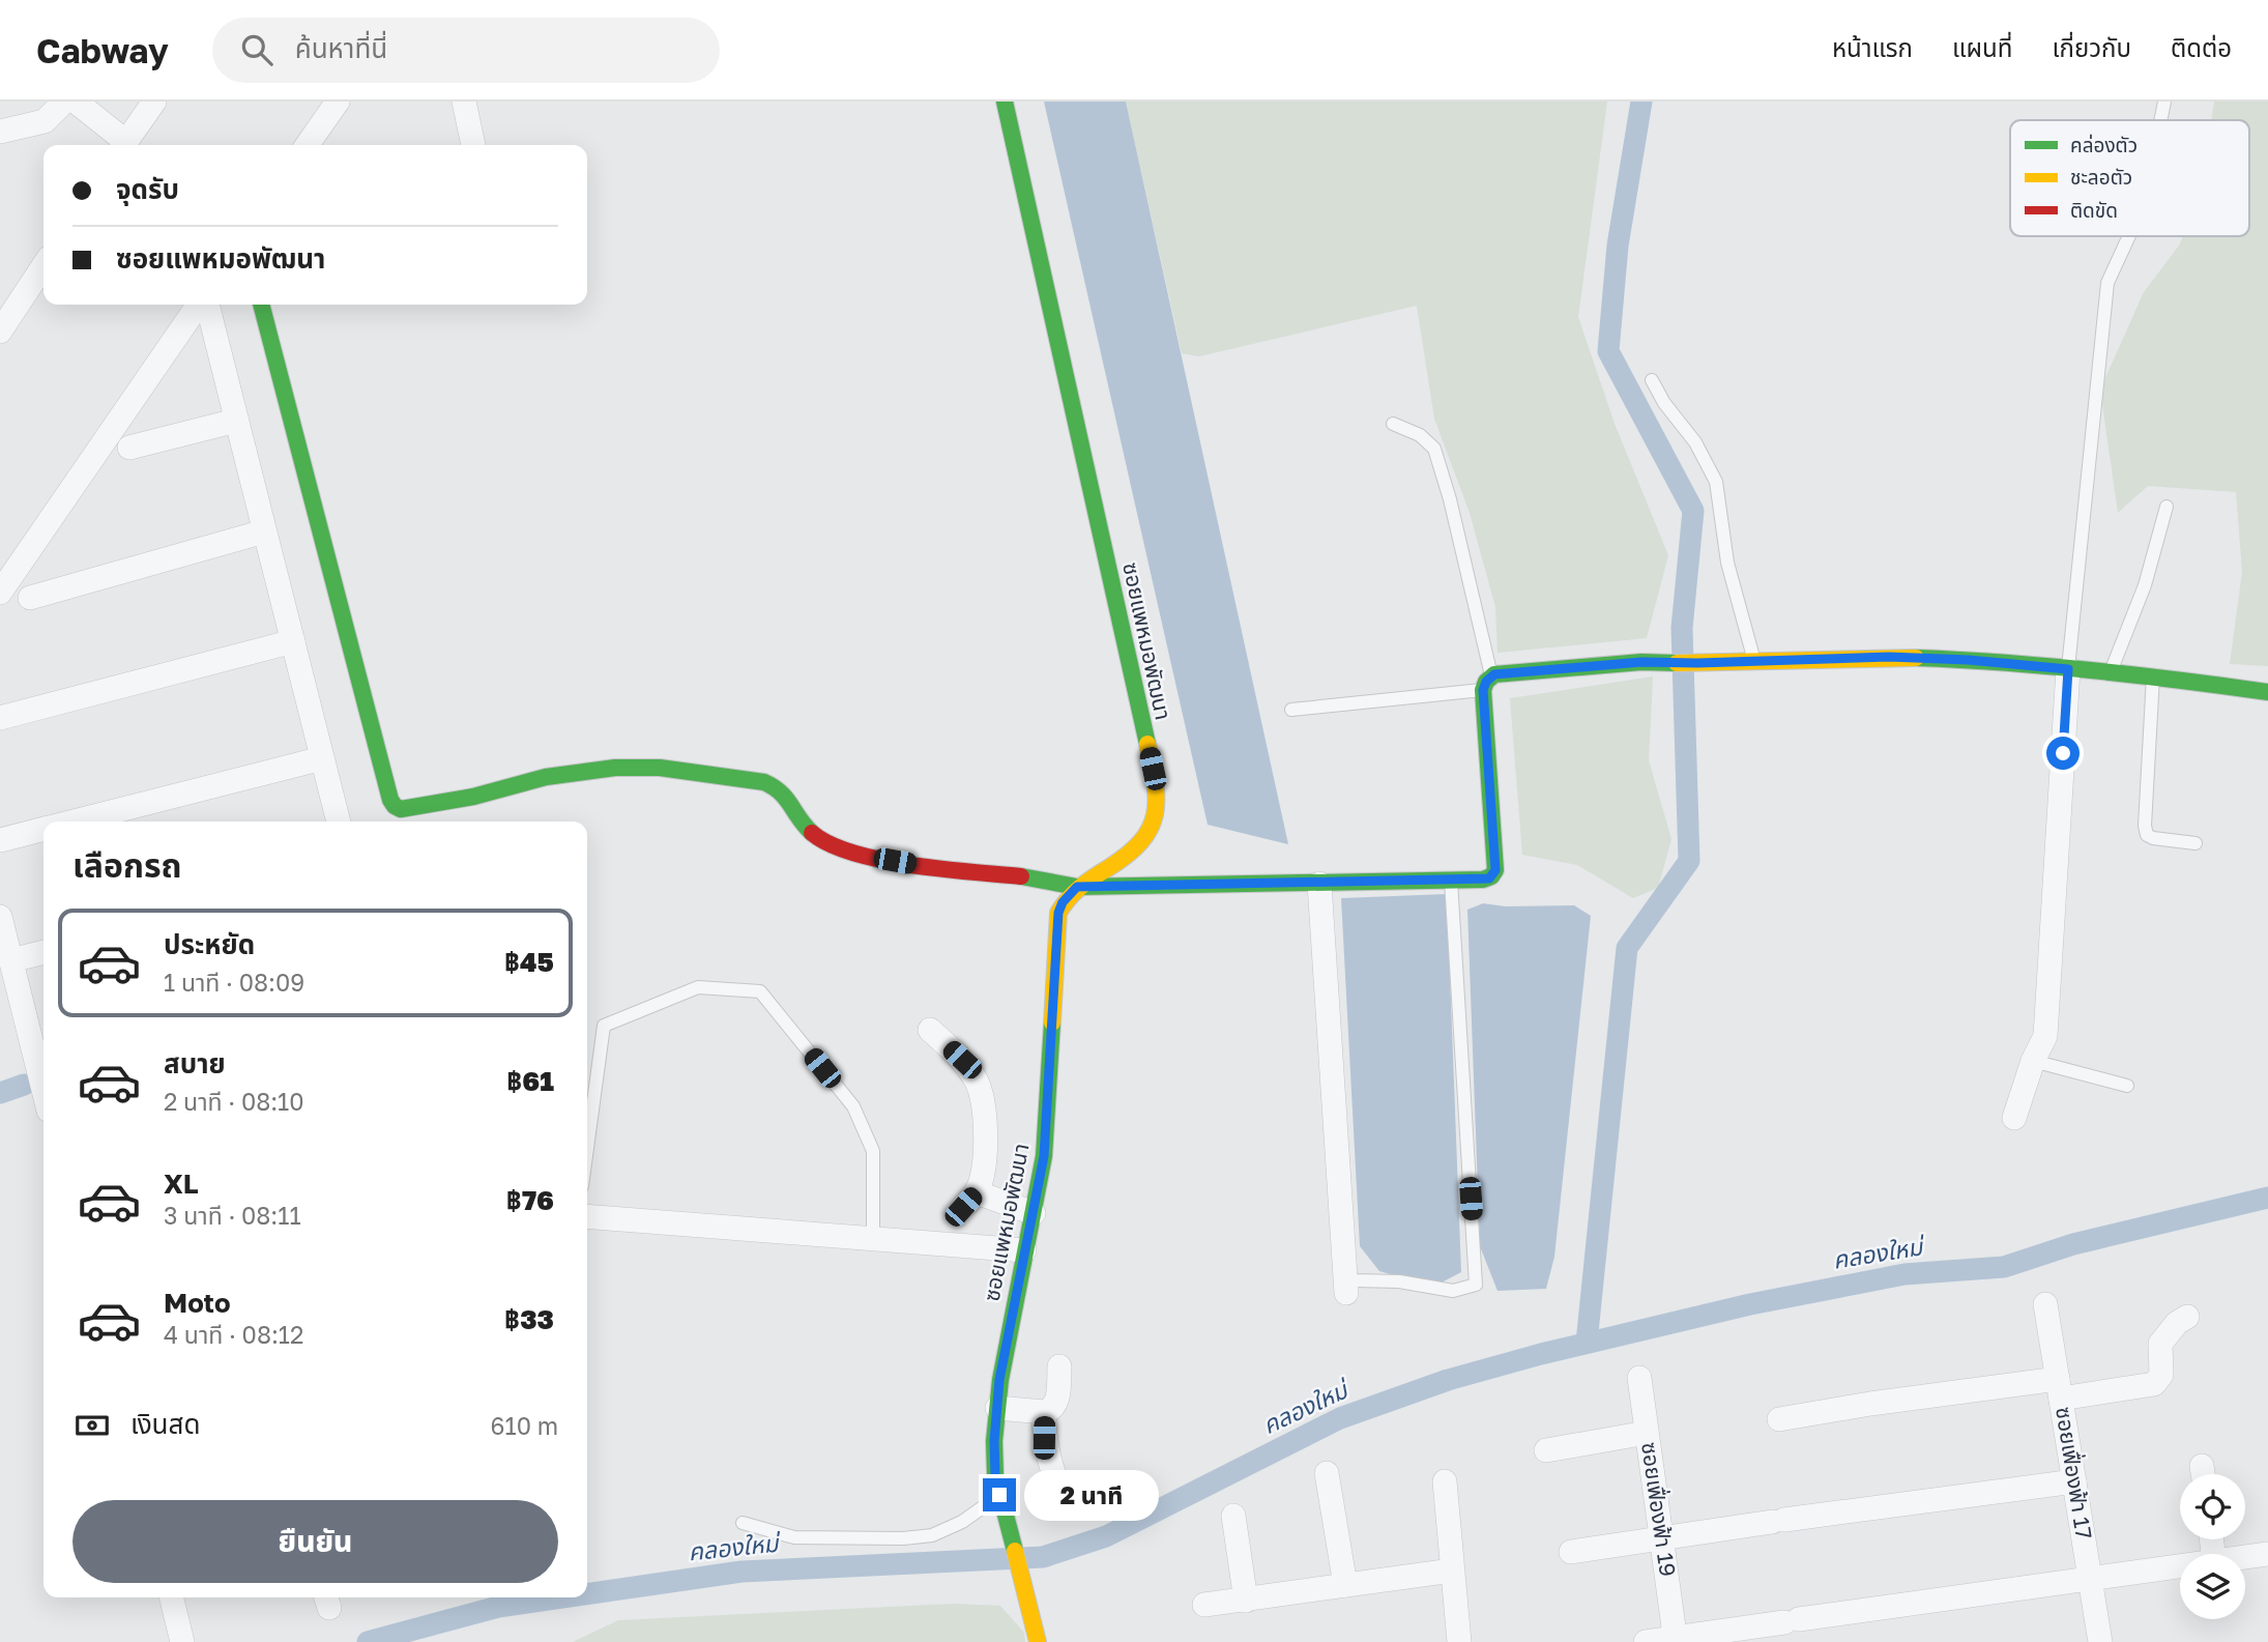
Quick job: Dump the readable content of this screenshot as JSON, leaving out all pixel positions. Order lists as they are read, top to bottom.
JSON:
{
  "streets": {
    "street": ["ซอยแพหมอพัฒนา", "ซอยเฟื่องฟ้า 17", "ซอยเฟื่องฟ้า 19"]
  },
  "water": ["คลองใหม่"],
  "legend": ["คล่องตัว", "ชะลอตัว", "ติดขัด"],
  "page": {
    "header": "Cabway",
    "search": "ค้นหาที่นี่",
    "nav": [
      "หน้าแรก",
      "แผนที่",
      "เกี่ยวกับ",
      "ติดต่อ"
    ],
    "banner": ["จุดรับ", "ซอยแพหมอพัฒนา"],
    "heading": "เลือกรถ",
    "list": [
      {
        "name": "ประหยัด",
        "note": "1 นาที · 08:09",
        "value": "฿45"
      },
      {
        "name": "สบาย",
        "note": "2 นาที · 08:10",
        "value": "฿61"
      },
      {
        "name": "XL",
        "note": "3 นาที · 08:11",
        "value": "฿76"
      },
      {
        "name": "Moto",
        "note": "4 นาที · 08:12",
        "value": "฿33"
      }
    ],
    "pay": ["เงินสด", "610 m"],
    "bubble": "2 นาที",
    "buttons": "ยืนยัน"
  }
}
